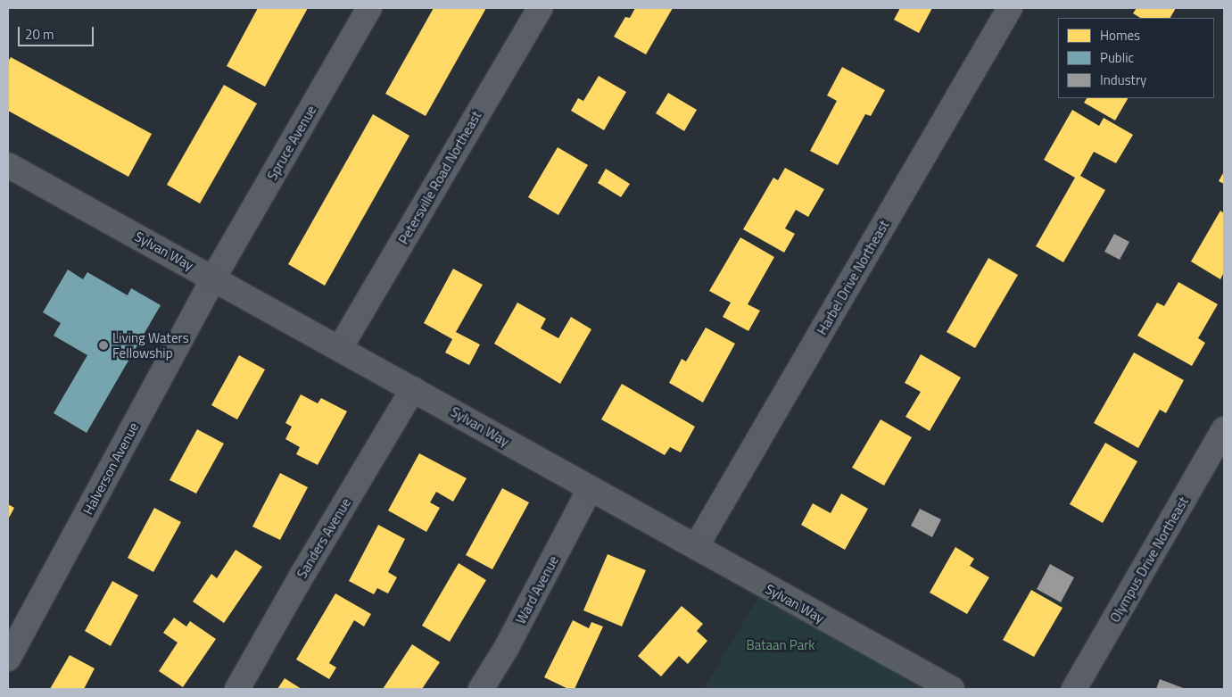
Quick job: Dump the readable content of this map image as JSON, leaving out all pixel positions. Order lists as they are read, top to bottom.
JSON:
{
  "streets": {
    "main road": ["Sylvan Way"],
    "street": [
      "Spruce Avenue",
      "Petersville Road Northeast",
      "Harbel Drive Northeast",
      "Halverson Avenue",
      "Sanders Avenue",
      "Olympus Drive Northeast",
      "Ward Avenue"
    ]
  },
  "crossings": [
    ["Spruce Avenue", "Sylvan Way"],
    ["Spruce Avenue", "Halverson Avenue"],
    ["Petersville Road Northeast", "Sylvan Way"],
    ["Sylvan Way", "Harbel Drive Northeast"],
    ["Sylvan Way", "Halverson Avenue"],
    ["Sylvan Way", "Sanders Avenue"],
    ["Sylvan Way", "Ward Avenue"]
  ],
  "parks": ["Bataan Park"],
  "places": ["Living Waters Fellowship"],
  "legend": ["Homes", "Public", "Industry"],
  "scale_bar": "20 m"
}
